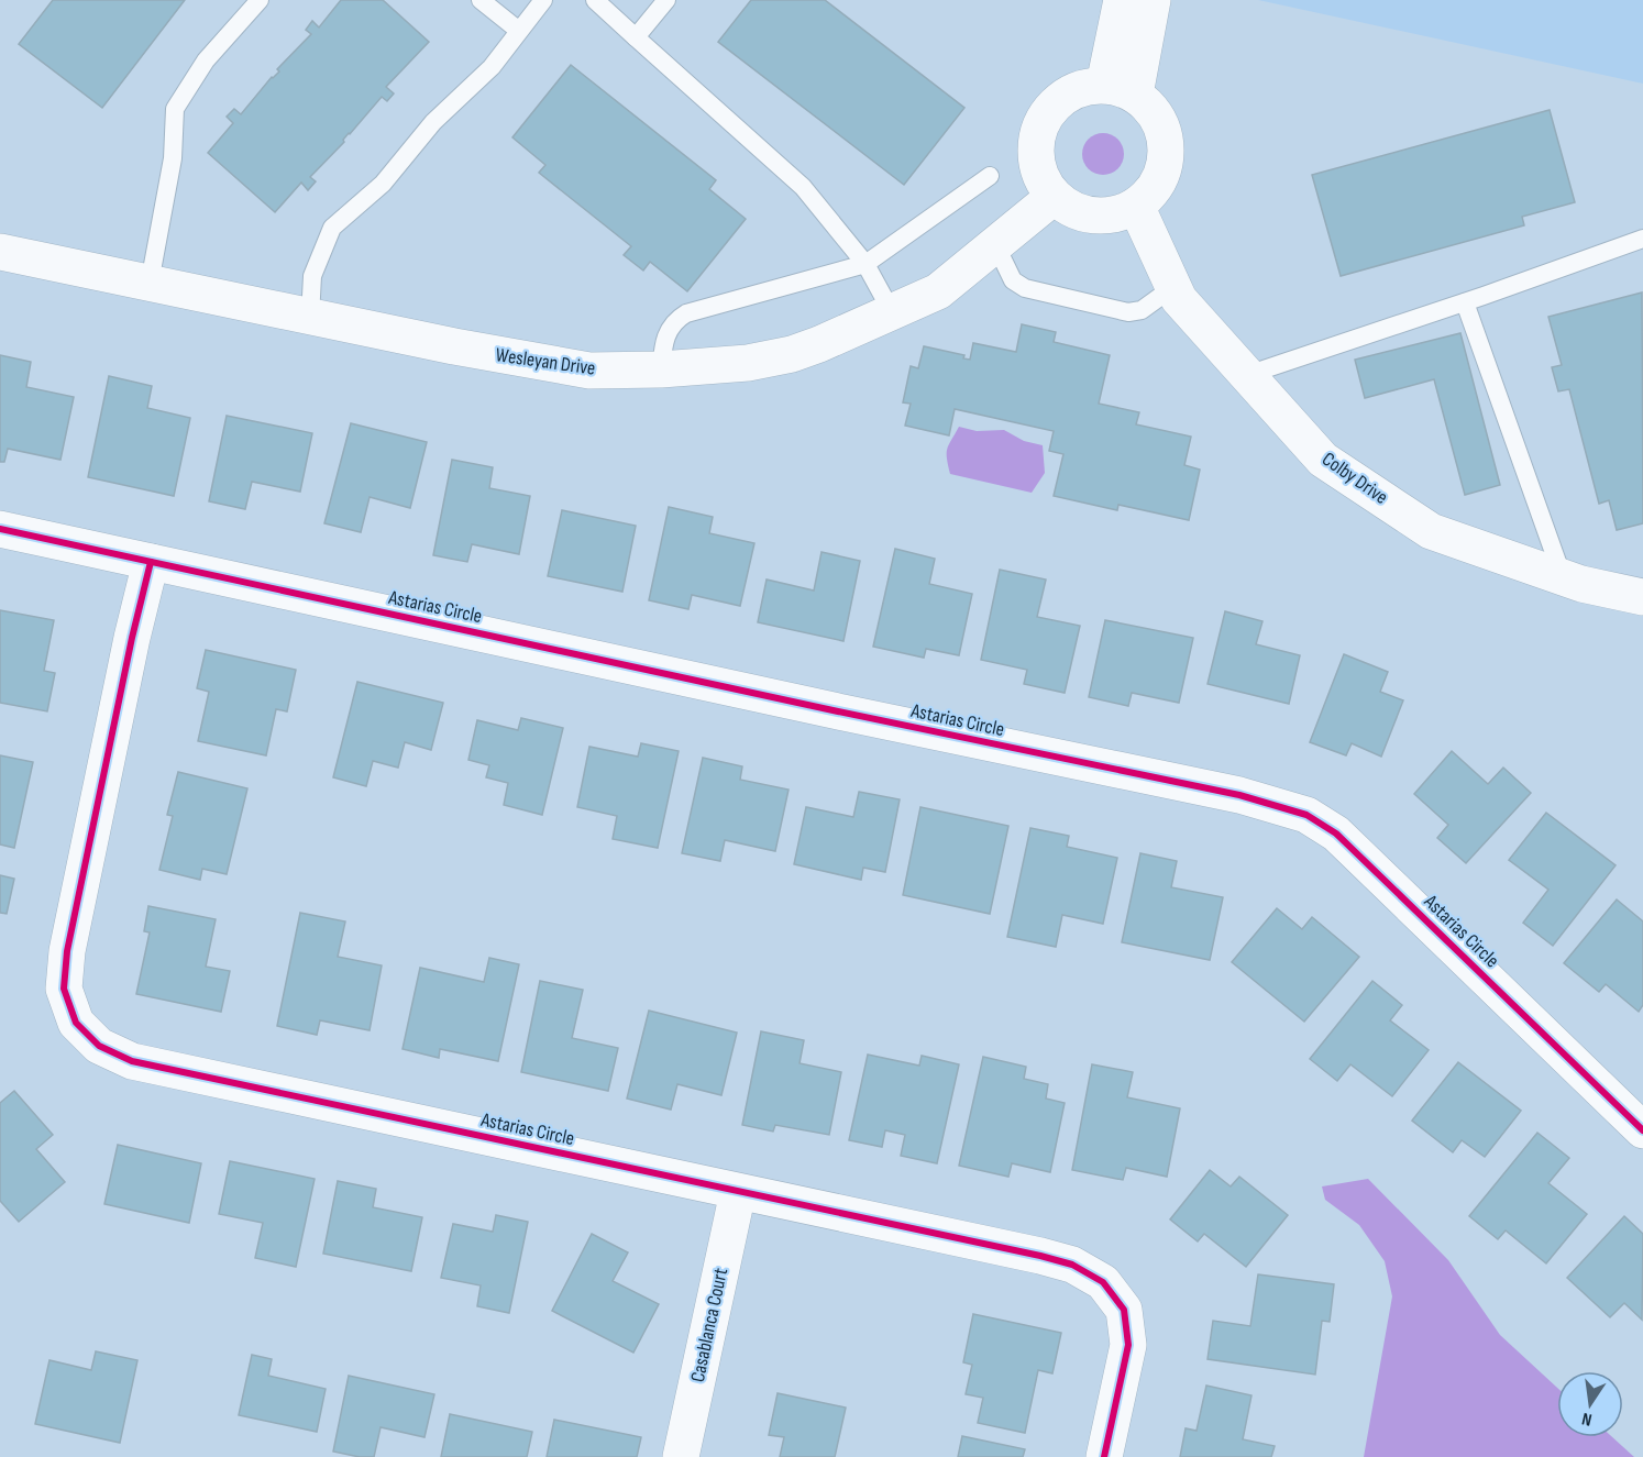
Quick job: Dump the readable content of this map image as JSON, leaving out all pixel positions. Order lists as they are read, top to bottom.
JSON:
{
  "streets": {
    "street": [
      "Wesleyan Drive",
      "Colby Drive",
      "Astarias Circle",
      "Casablanca Court"
    ]
  },
  "crossings": [
    ["Wesleyan Drive", "Colby Drive"],
    ["Astarias Circle", "Casablanca Court"]
  ],
  "north": "bottom"
}
